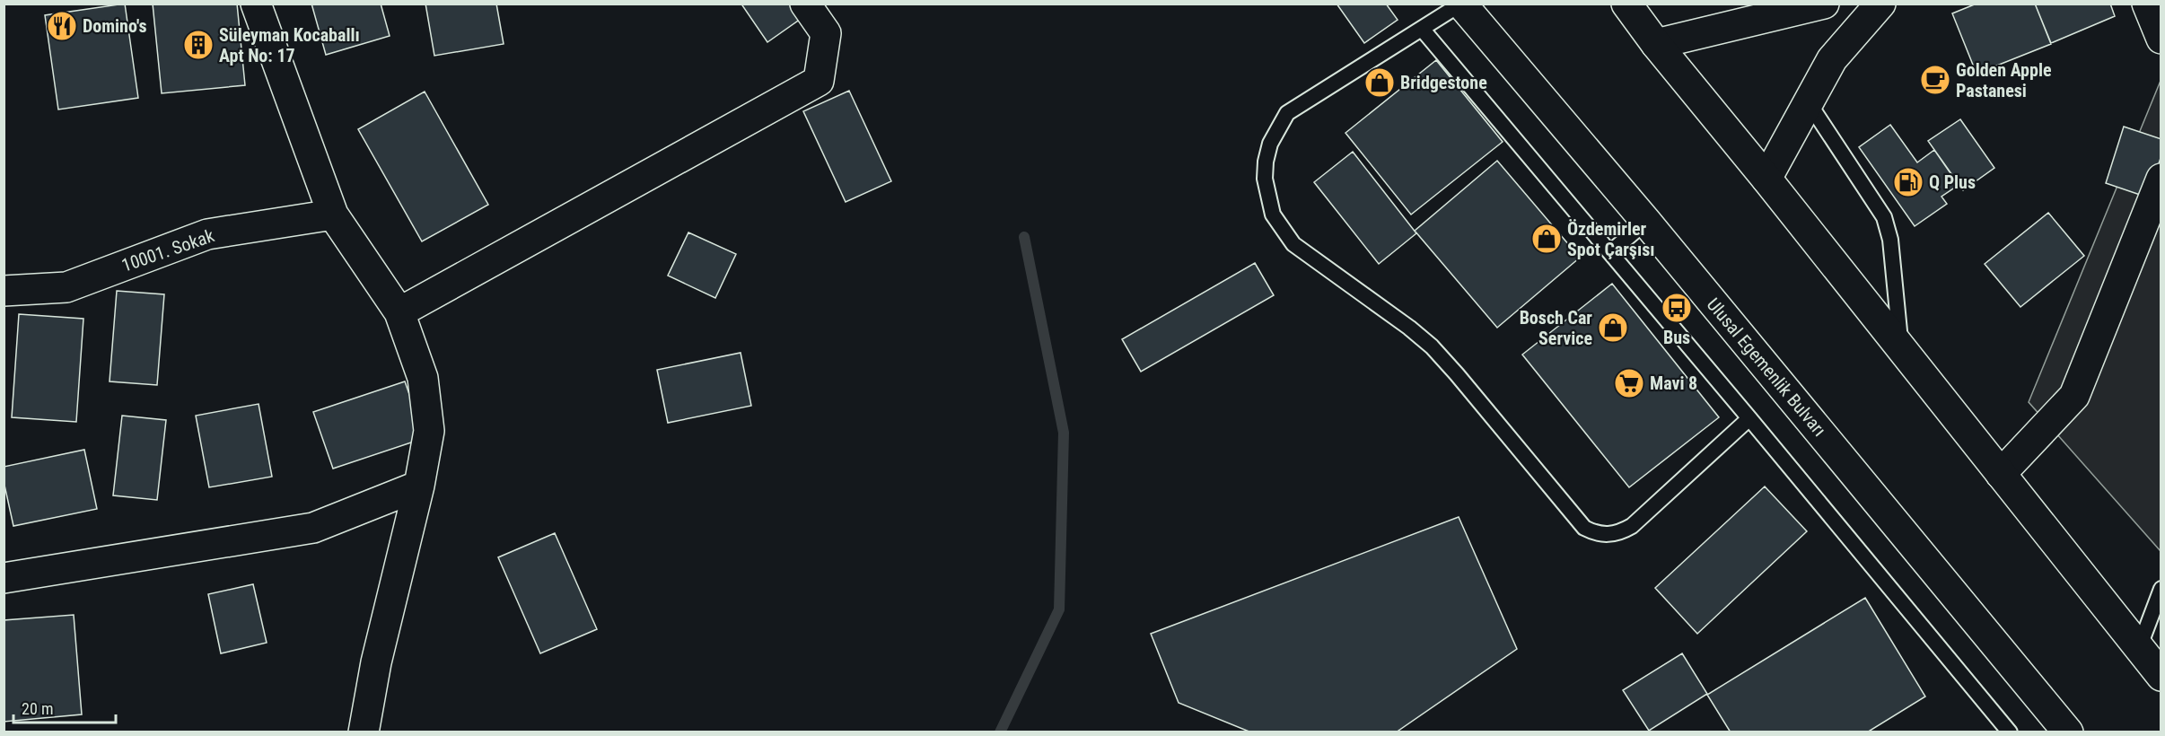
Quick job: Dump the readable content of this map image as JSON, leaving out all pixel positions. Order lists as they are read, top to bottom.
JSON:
{
  "streets": {
    "main road": ["10001. Sokak", "Ulusal Egemenlik Bulvarı"]
  },
  "places": {
    "restaurant": ["Domino's"],
    "building": ["Süleyman Kocaballı Apt No: 17"],
    "cafe": ["Golden Apple Pastanesi"],
    "shop": ["Bridgestone", "Özdemirler Spot Çarşısı", "Bosch Car Service"],
    "fuel station": ["Q Plus"],
    "bus stop": ["Bus"],
    "supermarket": ["Mavi 8"]
  },
  "scale_bar": "20 m"
}
